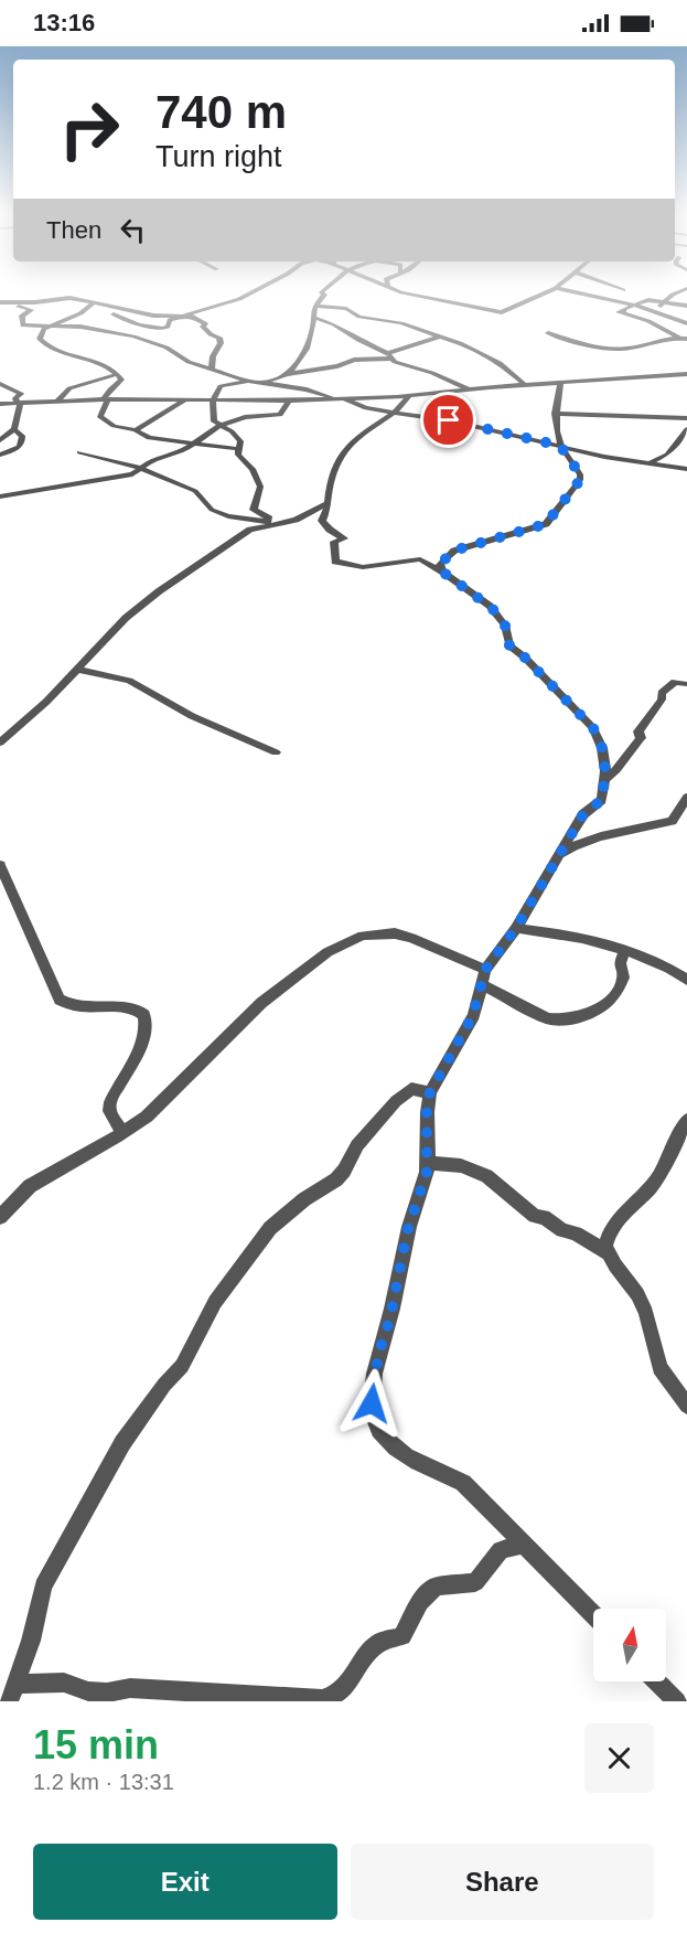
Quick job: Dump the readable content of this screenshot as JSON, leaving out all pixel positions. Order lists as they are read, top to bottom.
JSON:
{
  "north": "top",
  "page": {
    "status": "13:16",
    "turn": ["740 m", "Turn right"],
    "then": "Then",
    "heading": ["15 min", "1.2 km · 13:31"],
    "buttons": ["Exit", "Share"]
  }
}
